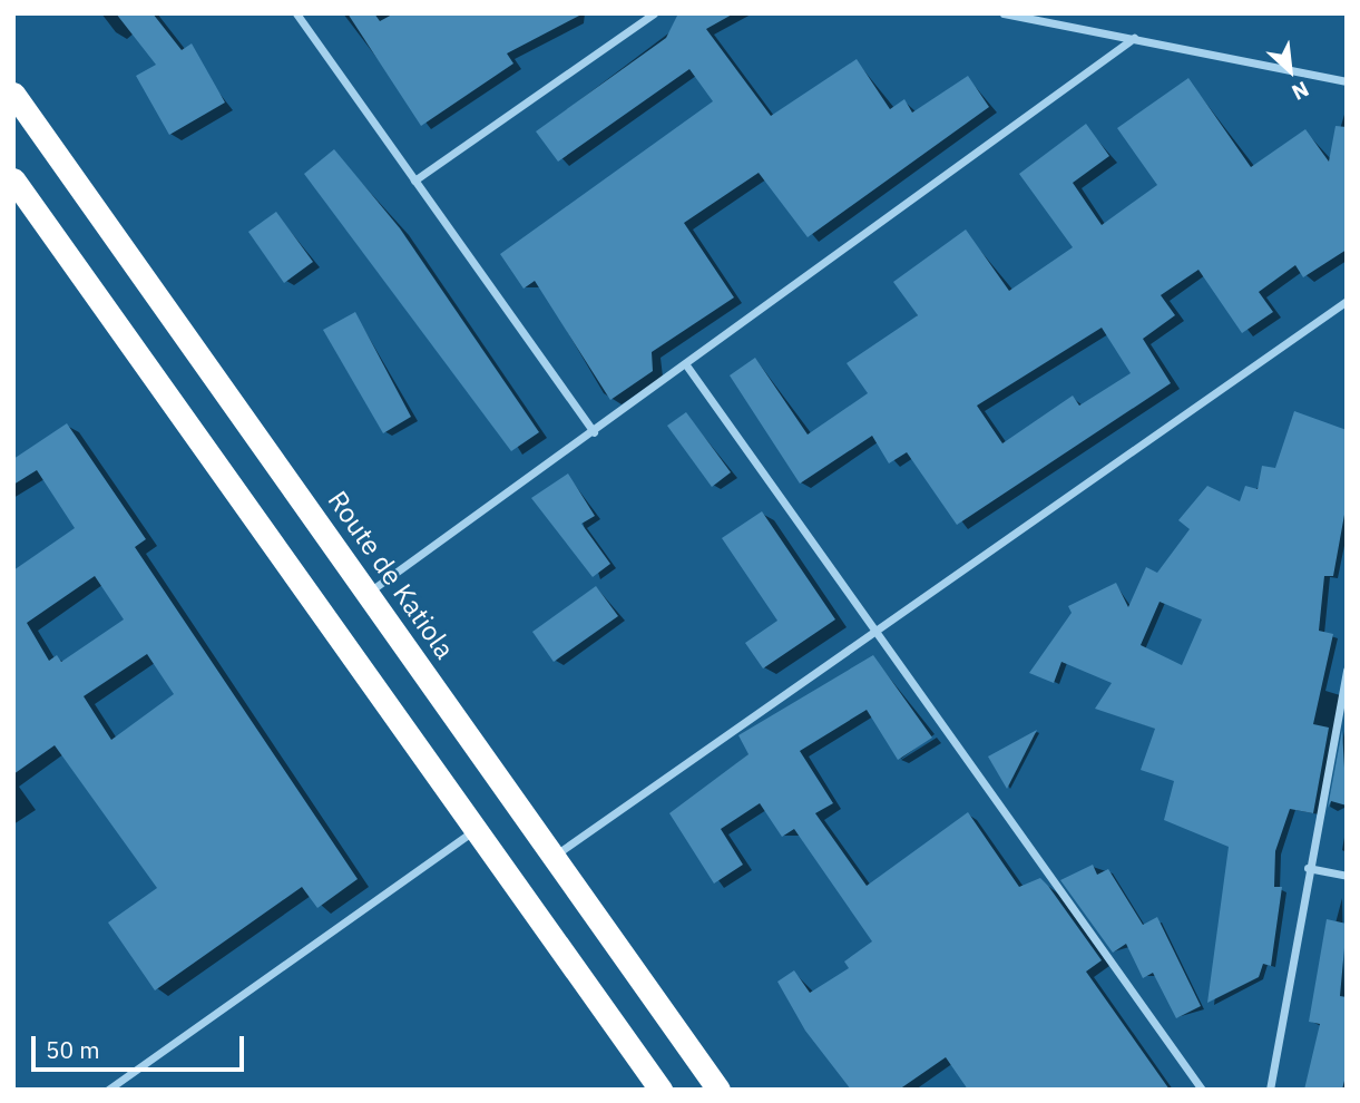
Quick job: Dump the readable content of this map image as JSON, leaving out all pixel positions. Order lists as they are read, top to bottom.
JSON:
{
  "streets": {
    "highway": ["Route de Katiola"]
  },
  "scale_bar": "50 m",
  "north": "bottom right"
}
